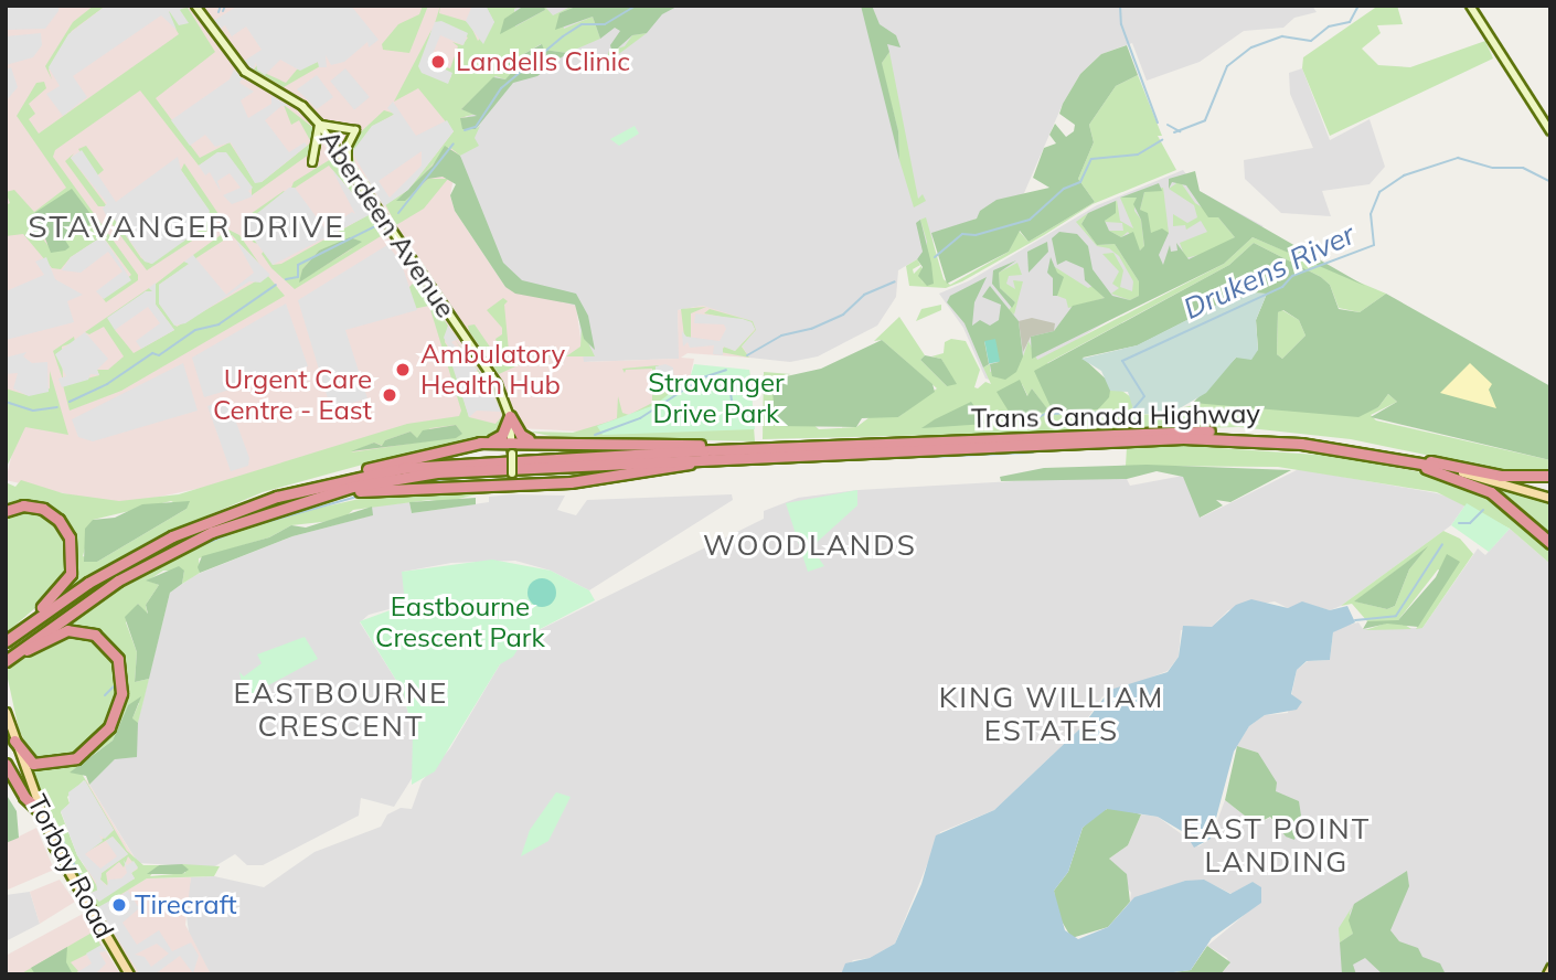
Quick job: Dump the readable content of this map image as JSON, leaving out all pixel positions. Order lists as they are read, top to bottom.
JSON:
{
  "streets": {
    "highway": ["Trans Canada Highway"],
    "main road": ["Aberdeen Avenue", "Torbay Road"]
  },
  "districts": [
    "STAVANGER DRIVE",
    "WOODLANDS",
    "EASTBOURNE CRESCENT",
    "KING WILLIAM ESTATES",
    "EAST POINT LANDING"
  ],
  "water": ["Drukens River"],
  "parks": ["Stravanger Drive Park", "Eastbourne Crescent Park"],
  "places": [
    "Landells Clinic",
    "Ambulatory Health Hub",
    "Urgent Care Centre - East",
    "Tirecraft"
  ]
}
